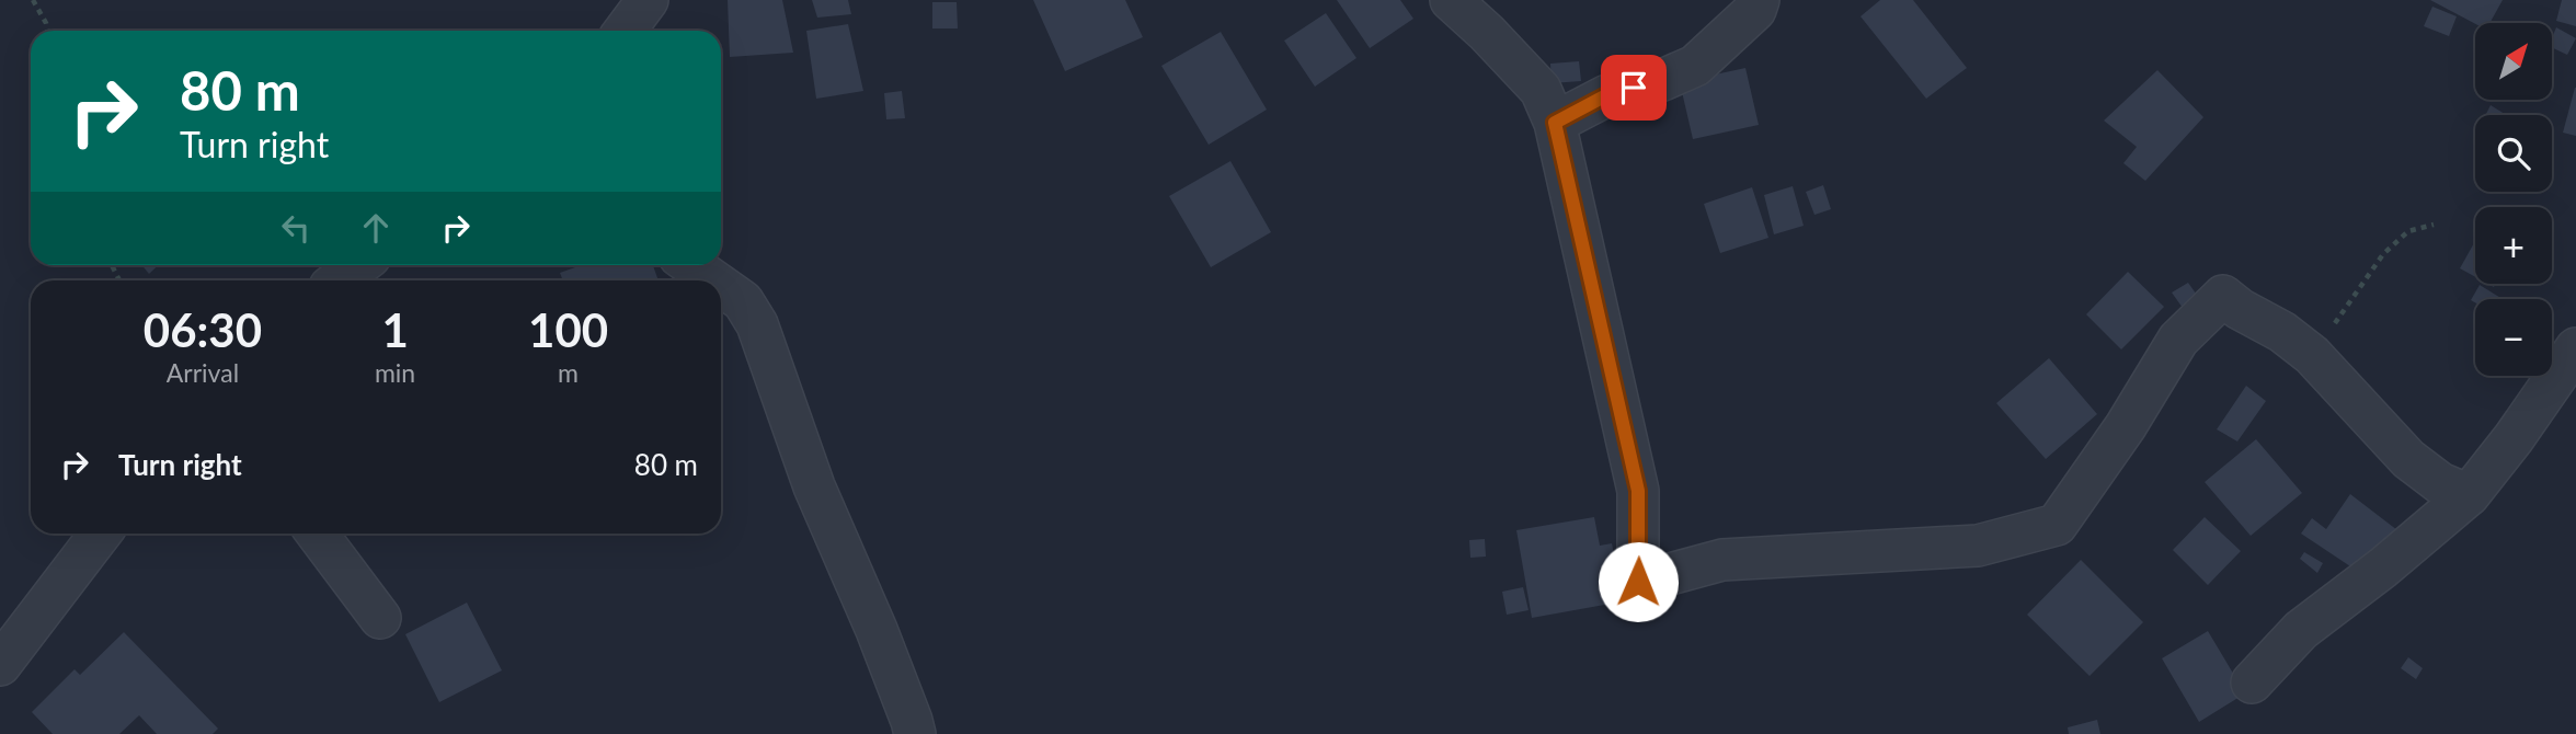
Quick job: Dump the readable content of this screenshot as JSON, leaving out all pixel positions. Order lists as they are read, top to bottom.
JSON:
{
  "north": "top right",
  "page": {
    "map_buttons": ["+", "−"],
    "turn": ["80 m", "Turn right"],
    "eta": [
      "06:30",
      "Arrival",
      "1",
      "min",
      "100",
      "m"
    ],
    "list": [
      {
        "name": "Turn right",
        "value": "80 m"
      }
    ]
  }
}
